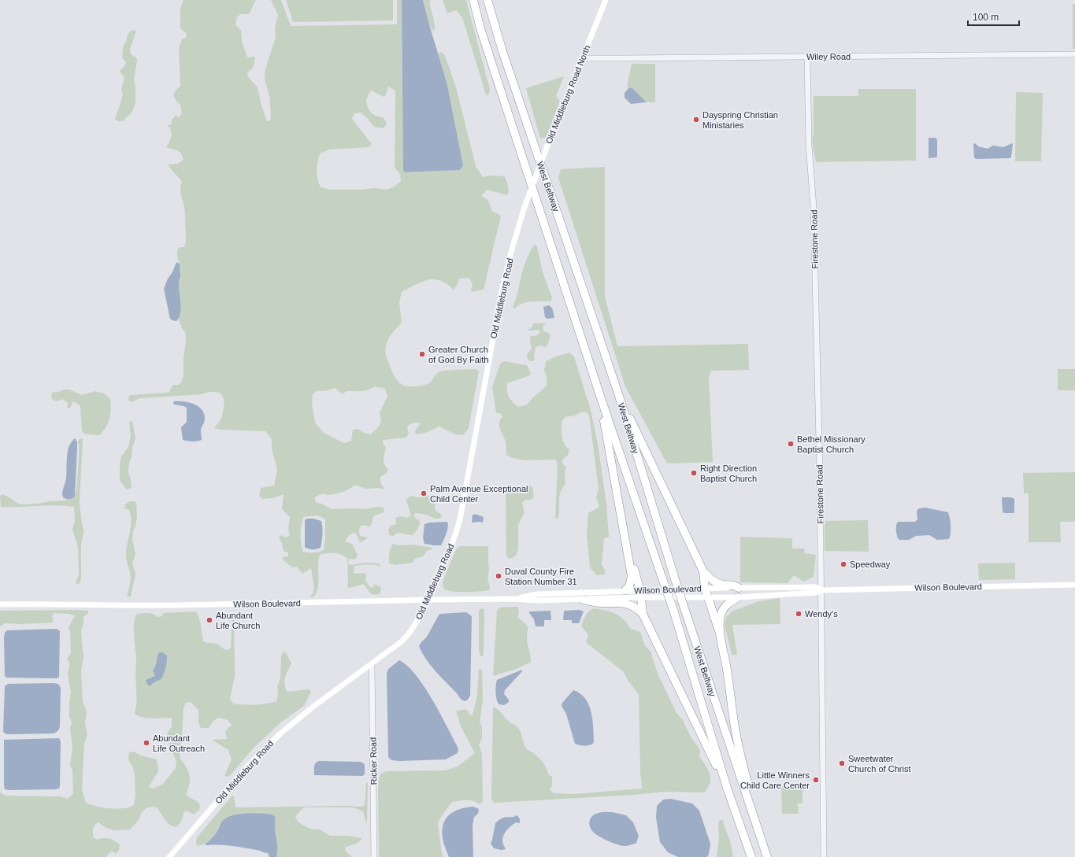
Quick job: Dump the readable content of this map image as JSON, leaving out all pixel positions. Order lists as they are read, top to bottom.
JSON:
{
  "streets": {
    "highway": ["West Beltway"],
    "main road": ["Old Middleburg Road North", "Old Middleburg Road", "Wilson Boulevard"],
    "street": ["Wiley Road", "Firestone Road", "Ricker Road"]
  },
  "crossings": [
    ["Wiley Road", "Old Middleburg Road North"],
    ["Wiley Road", "Firestone Road"],
    ["Old Middleburg Road North", "Old Middleburg Road"],
    ["Firestone Road", "Wilson Boulevard"],
    ["Old Middleburg Road", "Wilson Boulevard"],
    ["Old Middleburg Road", "Ricker Road"]
  ],
  "places": [
    "Dayspring Christian Ministaries",
    "Greater Church of God By Faith",
    "Bethel Missionary Baptist Church",
    "Right Direction Baptist Church",
    "Palm Avenue Exceptional Child Center",
    "Speedway",
    "Duval County Fire Station Number 31",
    "Wendy's",
    "Abundant Life Church",
    "Abundant Life Outreach",
    "Sweetwater Church of Christ",
    "Little Winners Child Care Center"
  ],
  "scale_bar": "100 m"
}
